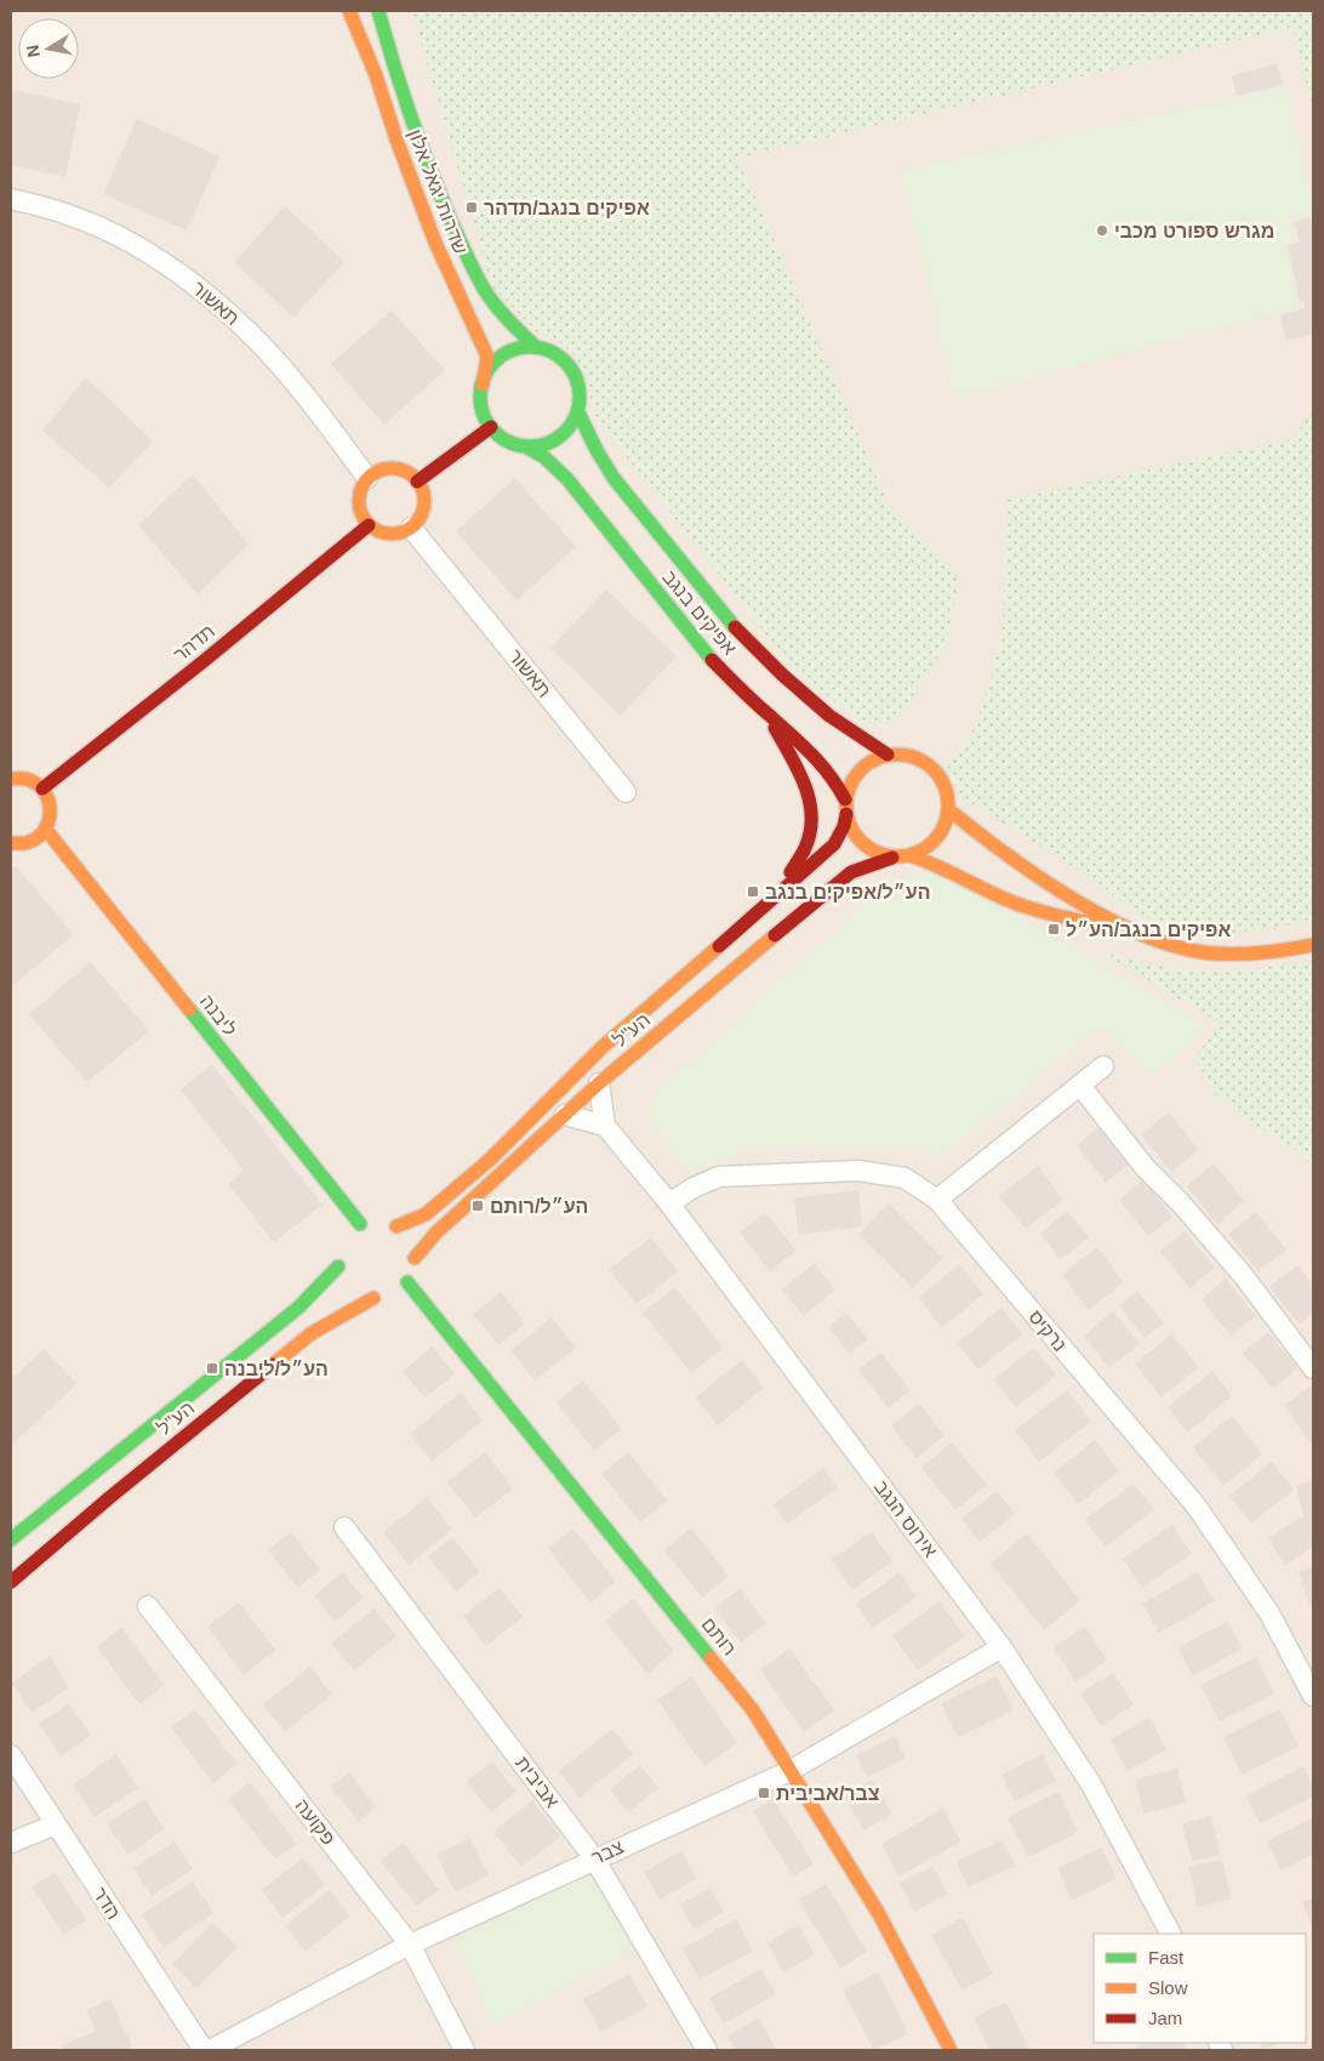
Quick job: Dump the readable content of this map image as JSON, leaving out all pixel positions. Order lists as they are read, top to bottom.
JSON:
{
  "streets": {
    "street": [
      "שדרות יגאל אלון",
      "תאשור",
      "אפיקים בנגב",
      "תדהר",
      "ליבנה",
      "הע\"ל",
      "נרקיס",
      "אירוס הנגב",
      "רותם",
      "אביבית",
      "פקועה",
      "צבר",
      "הדר"
    ]
  },
  "crossings": [
    ["שדרות יגאל אלון", "אפיקים בנגב"],
    ["תאשור", "תדהר"],
    ["אפיקים בנגב", "הע\"ל"],
    ["ליבנה", "הע\"ל"],
    ["הע\"ל", "אירוס הנגב"],
    ["הע\"ל", "רותם"],
    ["נרקיס", "אירוס הנגב"],
    ["אירוס הנגב", "צבר"],
    ["רותם", "צבר"],
    ["אביבית", "צבר"],
    ["פקועה", "צבר"]
  ],
  "places": {
    "transit": [
      "אפיקים בנגב/תדהר",
      "הע״ל/אפיקים בנגב",
      "אפיקים בנגב/הע״ל",
      "הע״ל/רותם",
      "הע״ל/ליבנה",
      "צבר/אביבית"
    ],
    "other": ["מגרש ספורט מכבי"]
  },
  "legend": ["Fast", "Slow", "Jam"],
  "north": "left"
}
